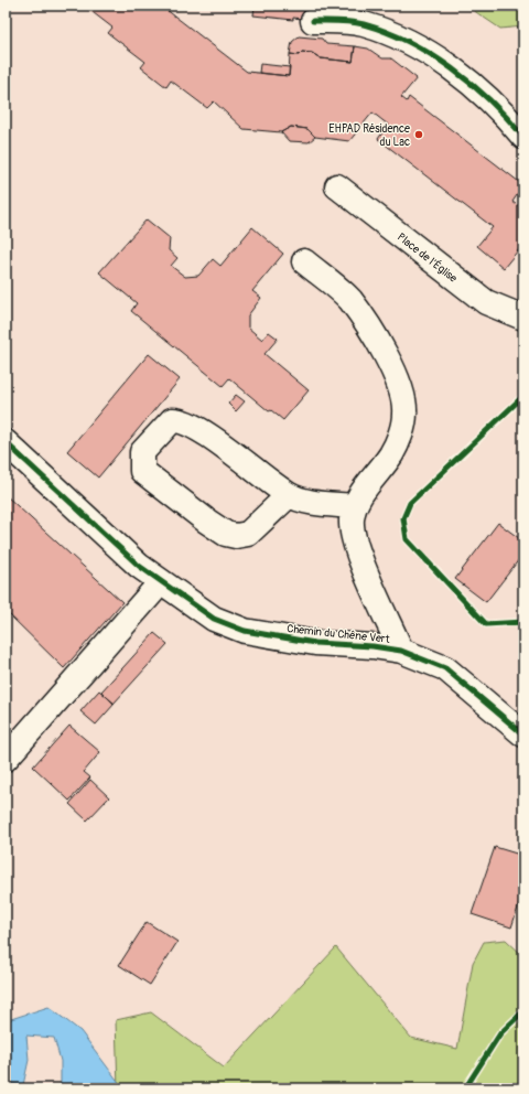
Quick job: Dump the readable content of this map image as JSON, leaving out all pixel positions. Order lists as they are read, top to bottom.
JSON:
{
  "streets": {
    "street": ["Place de l'Église", "Chemin du Chêne Vert"]
  },
  "places": ["EHPAD Résidence du Lac"]
}
